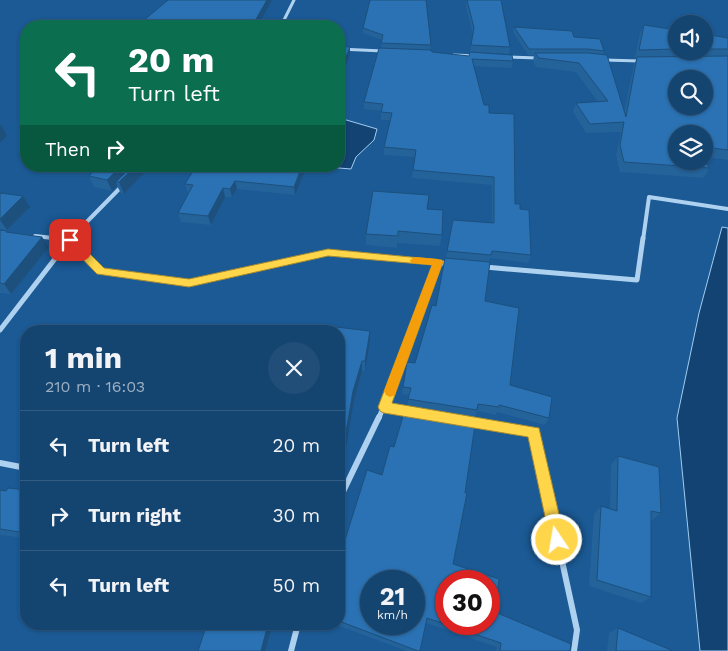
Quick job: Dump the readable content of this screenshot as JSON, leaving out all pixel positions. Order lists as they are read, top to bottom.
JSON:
{
  "page": {
    "turn": ["20 m", "Turn left"],
    "then": "Then",
    "heading": ["1 min", "210 m · 16:03"],
    "list": [
      {
        "name": "Turn left",
        "value": "20 m"
      },
      {
        "name": "Turn right",
        "value": "30 m"
      },
      {
        "name": "Turn left",
        "value": "50 m"
      }
    ],
    "speed": "21 km/h",
    "limit": "30"
  }
}
